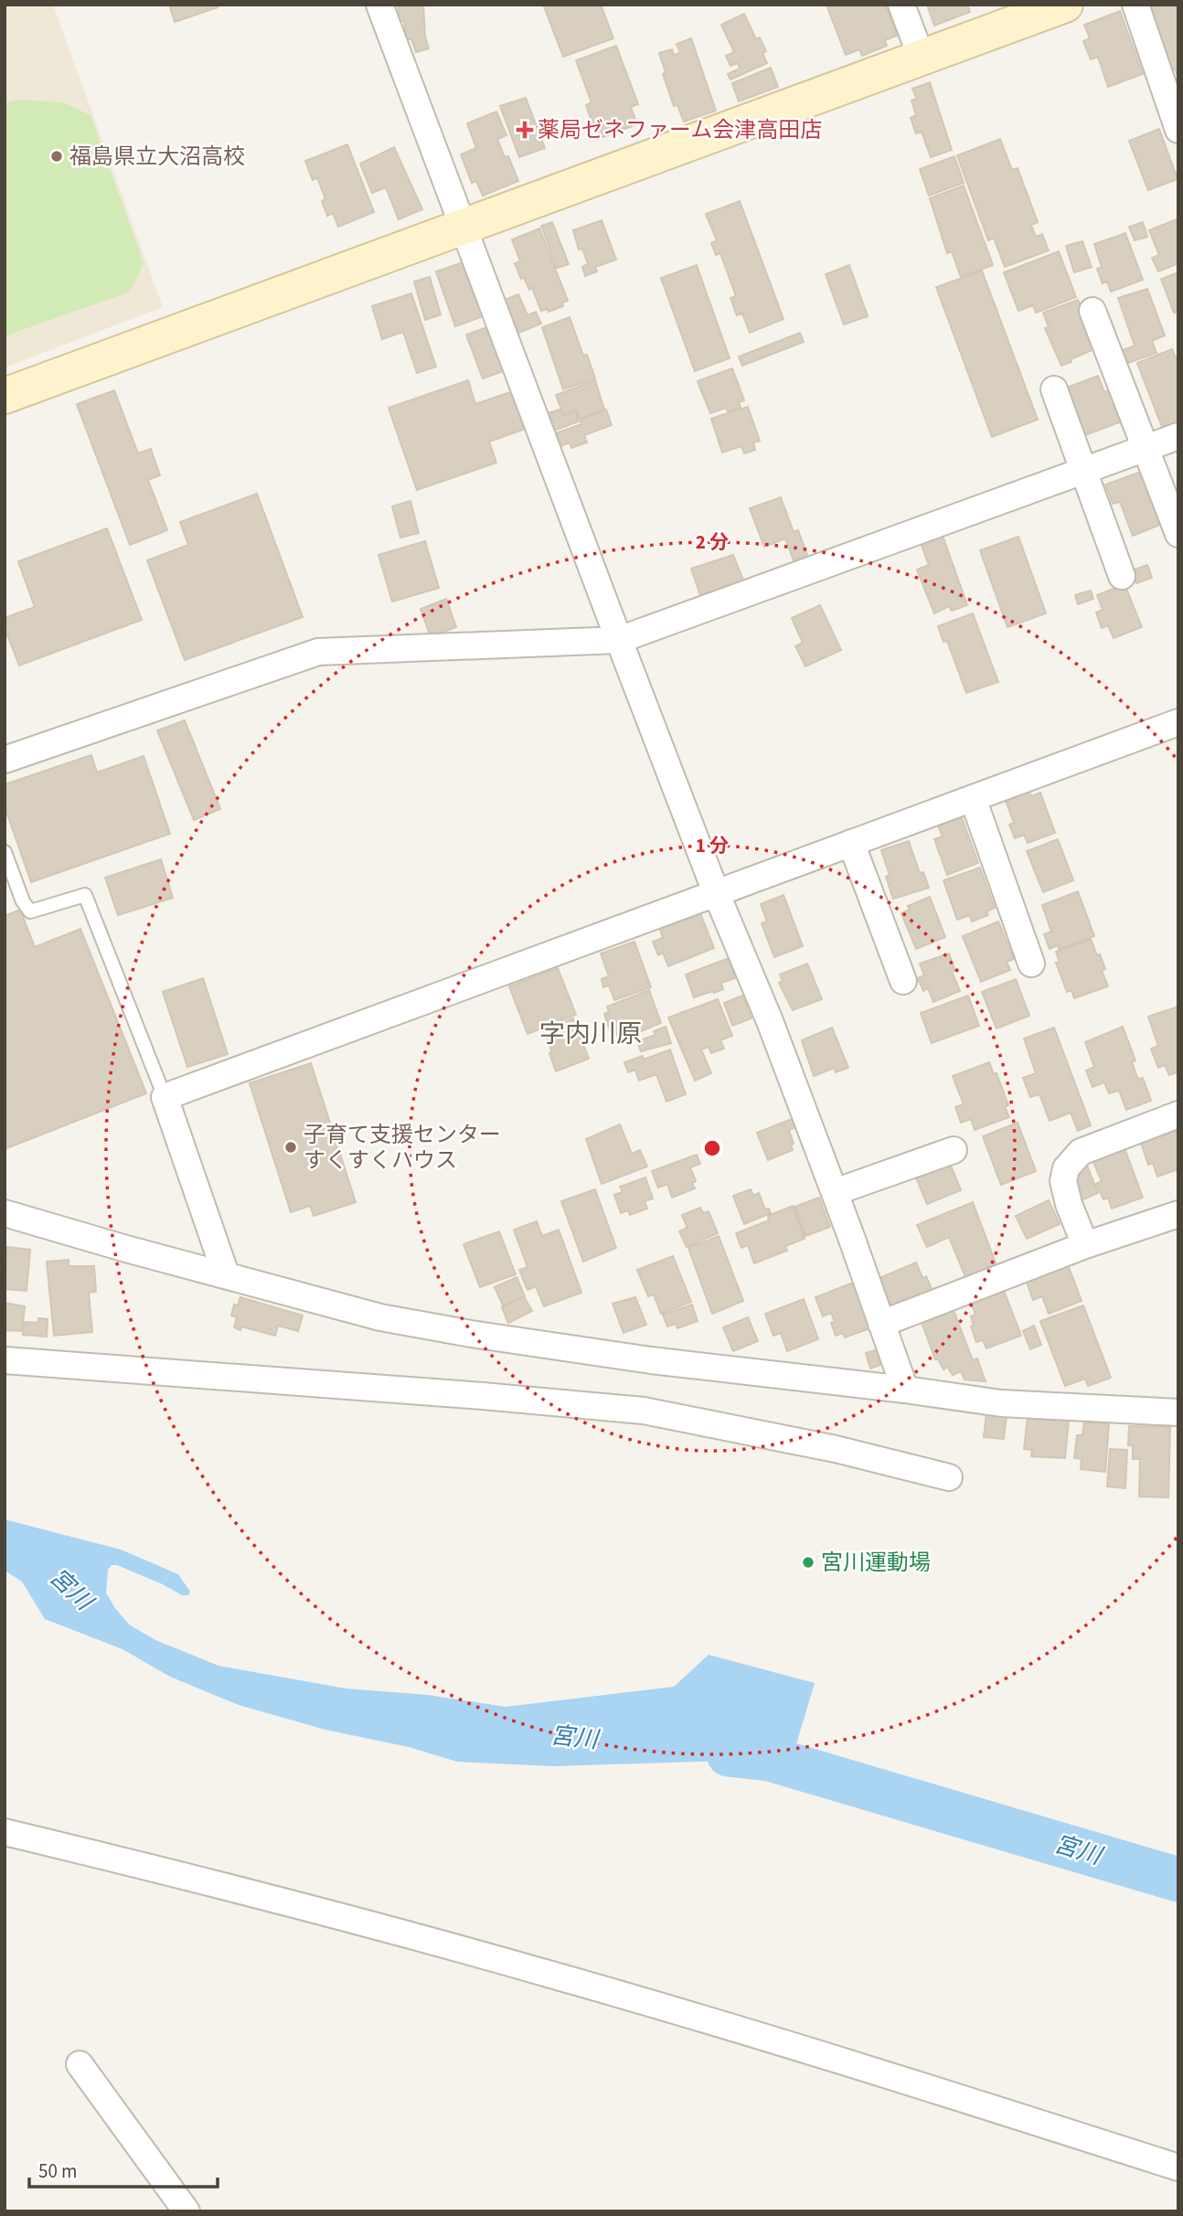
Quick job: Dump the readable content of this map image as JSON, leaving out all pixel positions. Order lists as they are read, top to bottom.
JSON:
{
  "districts": ["字内川原"],
  "water": ["宮川"],
  "places": {
    "health": ["薬局ゼネファーム会津高田店"],
    "other": ["福島県立大沼高校", "子育て支援センター すくすくハウス", "宮川運動場"]
  },
  "scale_bar": "50 m",
  "rings": ["2 分", "1 分"]
}
